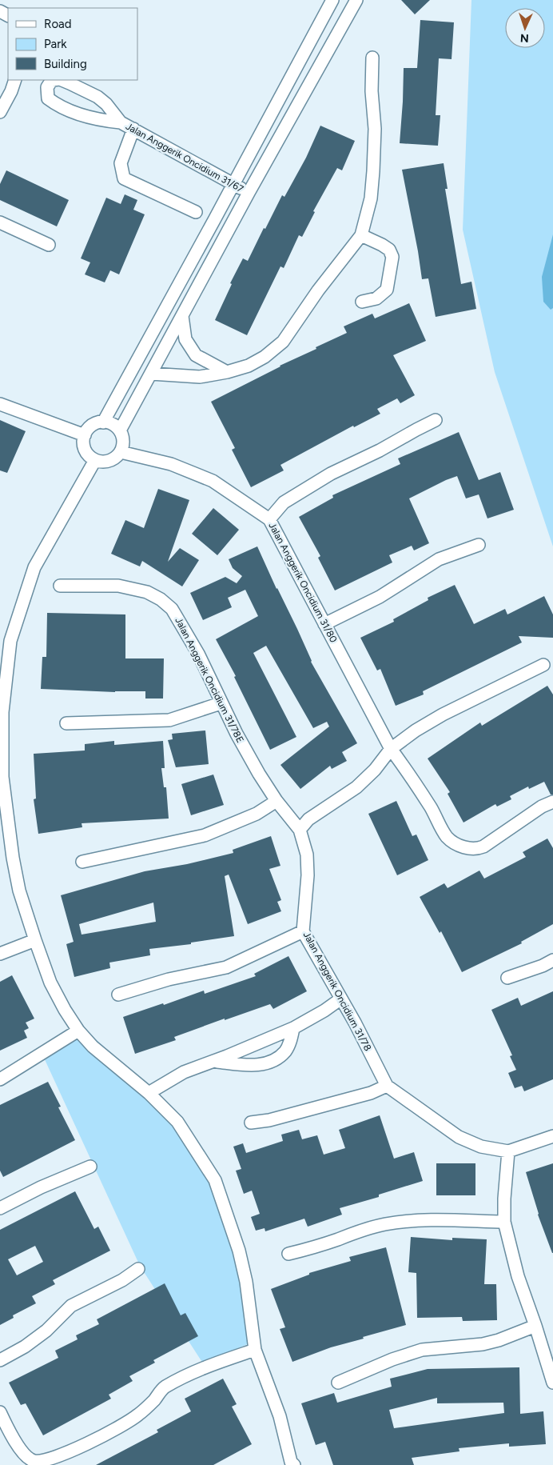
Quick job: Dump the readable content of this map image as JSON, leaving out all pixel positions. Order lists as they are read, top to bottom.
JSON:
{
  "streets": {
    "street": [
      "Jalan Anggerik Oncidium 31/67",
      "Jalan Anggerik Oncidium 31/80",
      "Jalan Anggerik Oncidium 31/78E",
      "Jalan Anggerik Oncidium 31/78"
    ]
  },
  "crossings": [
    ["Jalan Anggerik Oncidium 31/78E", "Jalan Anggerik Oncidium 31/78"]
  ],
  "legend": ["Road", "Park", "Building"],
  "north": "bottom"
}
